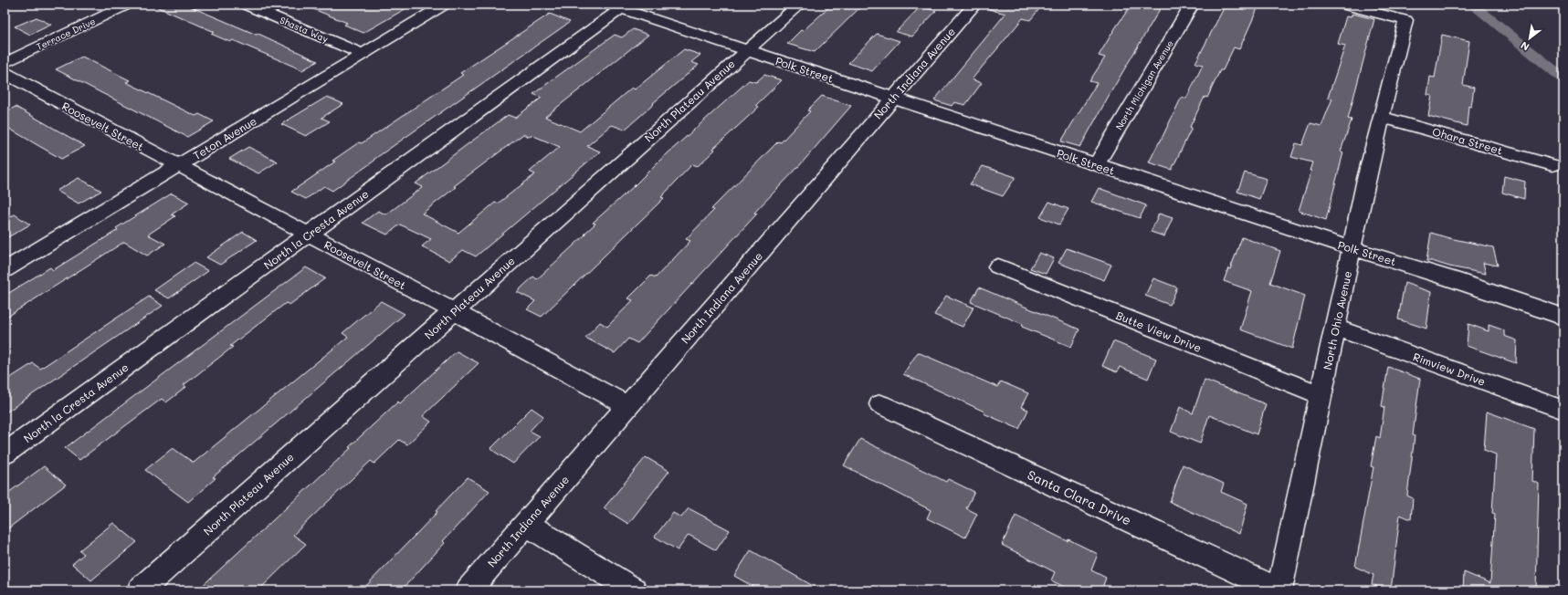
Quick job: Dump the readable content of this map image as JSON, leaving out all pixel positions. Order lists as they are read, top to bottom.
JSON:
{
  "streets": {
    "street": [
      "Shasta Way",
      "Terrace Drive",
      "Polk Street",
      "North Indiana Avenue",
      "North Michigan Avenue",
      "North Plateau Avenue",
      "Roosevelt Street",
      "Teton Avenue",
      "Ohara Street",
      "North la Cresta Avenue",
      "North Ohio Avenue",
      "Butte View Drive",
      "Rimview Drive",
      "Santa Clara Drive"
    ]
  },
  "crossings": [
    ["Shasta Way", "Teton Avenue"],
    ["Polk Street", "North Indiana Avenue"],
    ["Polk Street", "North Michigan Avenue"],
    ["Polk Street", "North Plateau Avenue"],
    ["Polk Street", "North la Cresta Avenue"],
    ["Polk Street", "North Ohio Avenue"],
    ["North Indiana Avenue", "Roosevelt Street"],
    ["North Plateau Avenue", "Roosevelt Street"],
    ["Roosevelt Street", "Teton Avenue"],
    ["Roosevelt Street", "North la Cresta Avenue"],
    ["Ohara Street", "North Ohio Avenue"],
    ["North Ohio Avenue", "Butte View Drive"],
    ["North Ohio Avenue", "Rimview Drive"],
    ["North Ohio Avenue", "Santa Clara Drive"]
  ],
  "north": "bottom left"
}
